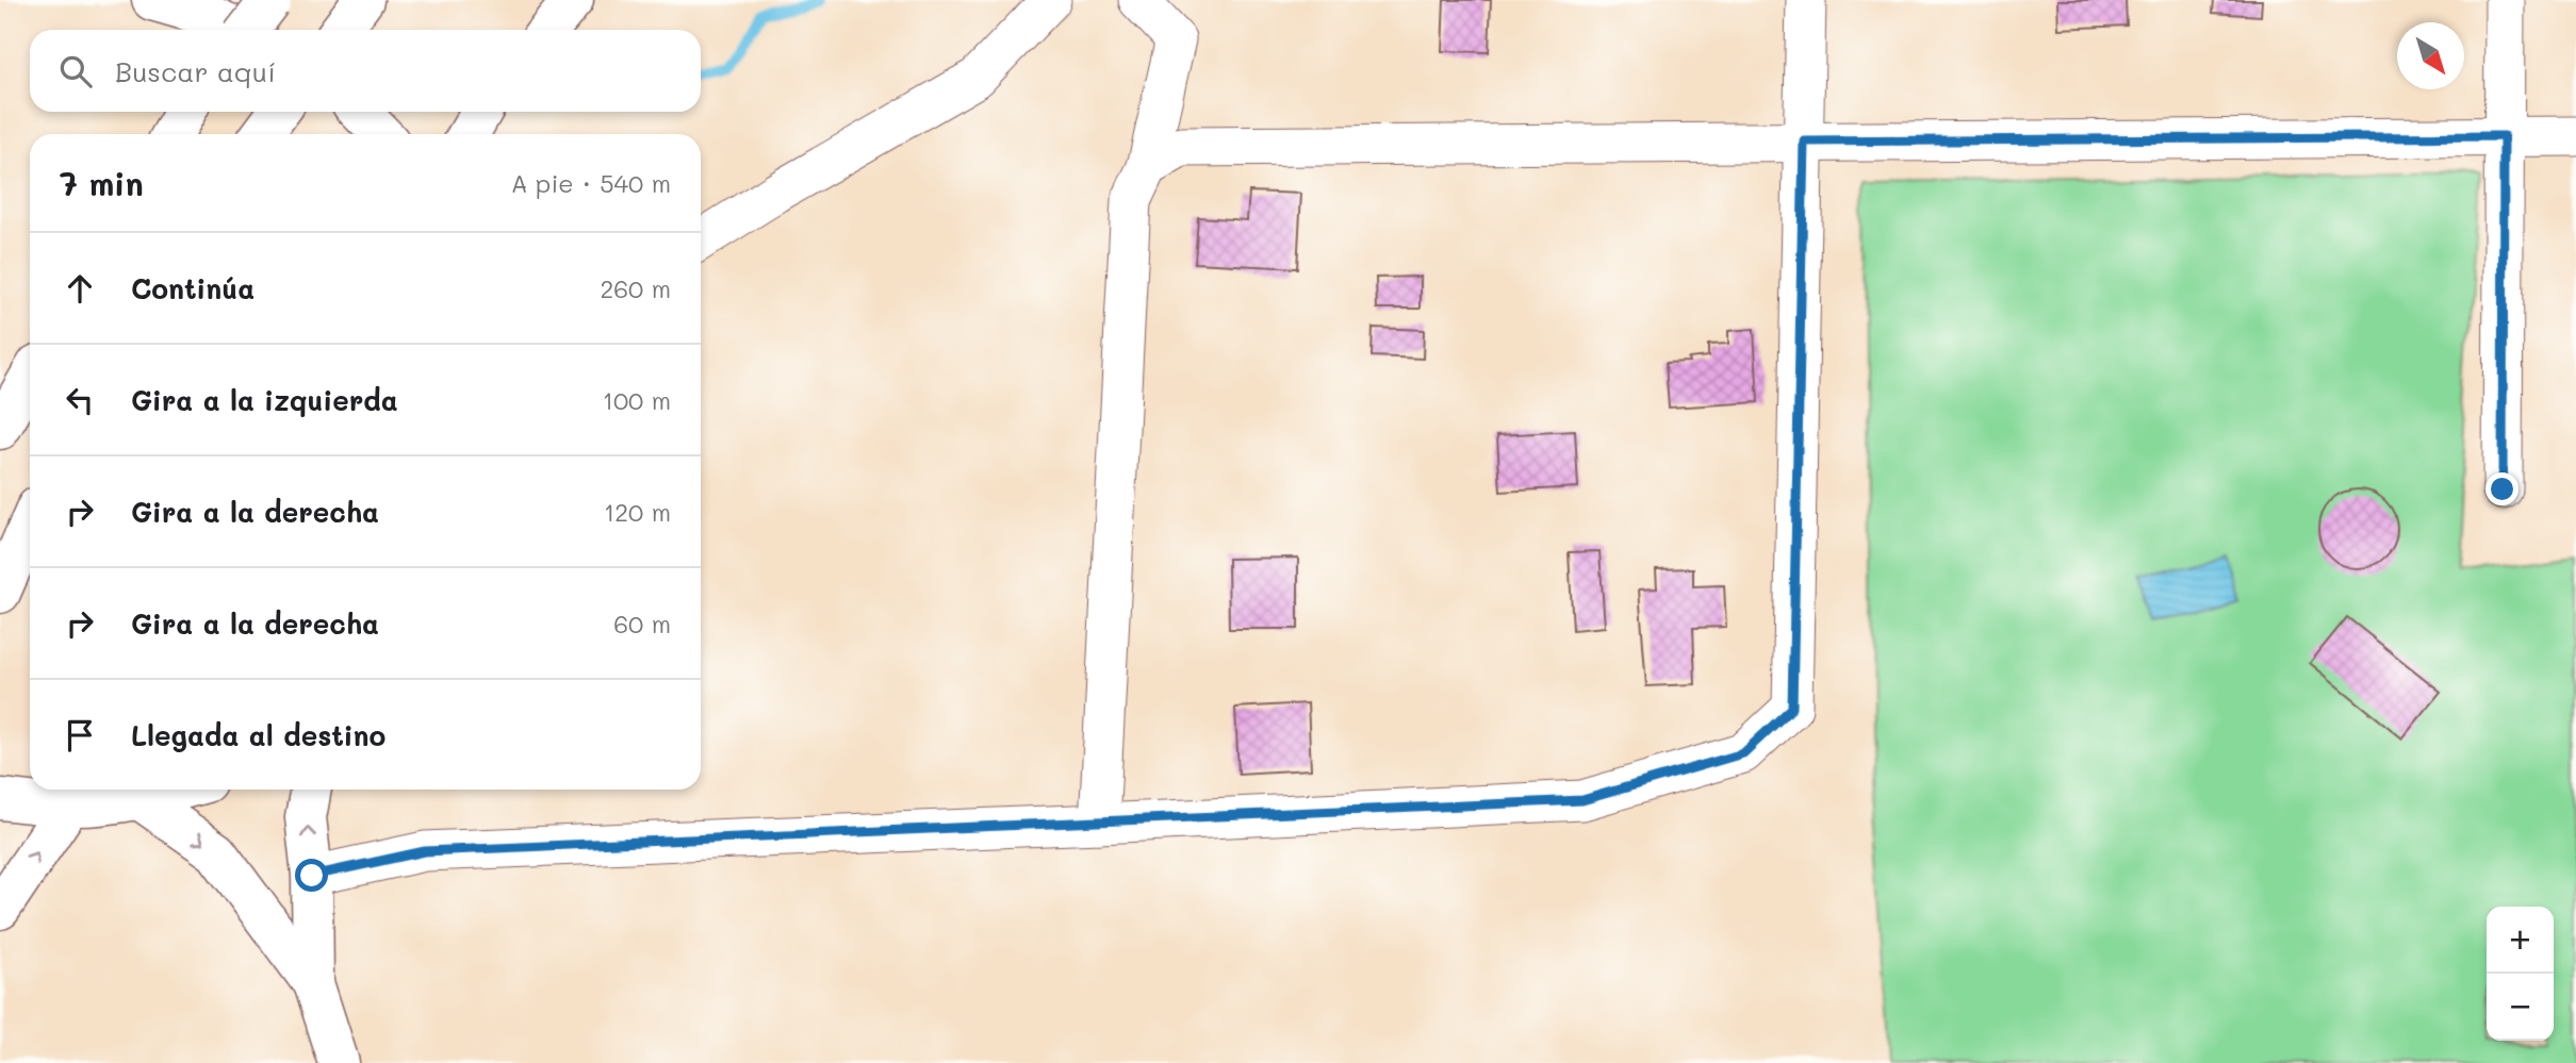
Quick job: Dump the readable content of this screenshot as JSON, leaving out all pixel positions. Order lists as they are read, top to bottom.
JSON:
{
  "north": "bottom right",
  "page": {
    "search": "Buscar aquí",
    "heading": ["7 min", "A pie · 540 m"],
    "list": [
      ["Continúa", "260 m"],
      ["Gira a la izquierda", "100 m"],
      ["Gira a la derecha", "120 m"],
      ["Gira a la derecha", "60 m"],
      "Llegada al destino"
    ],
    "map_buttons": ["+", "−"]
  }
}
